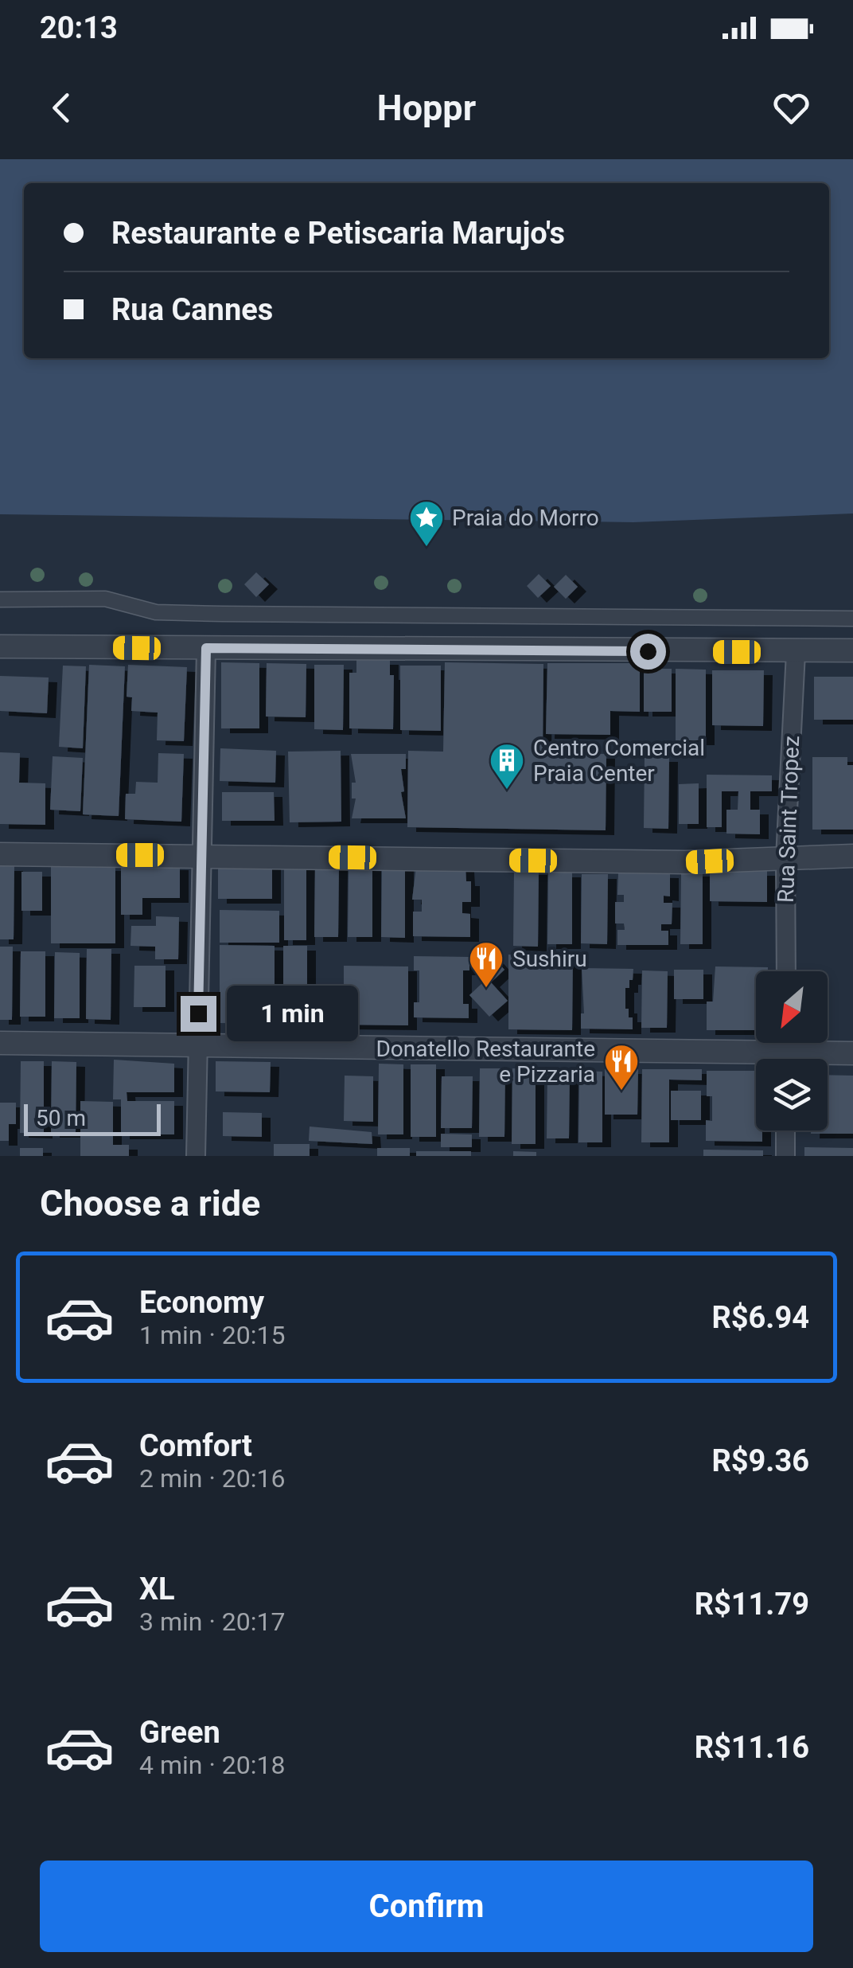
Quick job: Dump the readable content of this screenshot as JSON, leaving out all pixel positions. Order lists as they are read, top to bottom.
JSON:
{
  "streets": {
    "street": ["Rua Saint Tropez"]
  },
  "places": {
    "place": ["Praia do Morro"],
    "building": ["Centro Comercial Praia Center"],
    "restaurant": ["Sushiru", "Donatello Restaurante e Pizzaria"]
  },
  "scale_bar": "50 m",
  "north": "bottom left",
  "page": {
    "status": "20:13",
    "header": "Hoppr",
    "banner": ["Restaurante e Petiscaria Marujo's", "Rua Cannes"],
    "bubble": "1 min",
    "scale": "50 m",
    "heading": "Choose a ride",
    "list": [
      {
        "name": "Economy",
        "note": "1 min · 20:15",
        "value": "R$6.94"
      },
      {
        "name": "Comfort",
        "note": "2 min · 20:16",
        "value": "R$9.36"
      },
      {
        "name": "XL",
        "note": "3 min · 20:17",
        "value": "R$11.79"
      },
      {
        "name": "Green",
        "note": "4 min · 20:18",
        "value": "R$11.16"
      }
    ],
    "buttons": "Confirm"
  }
}
